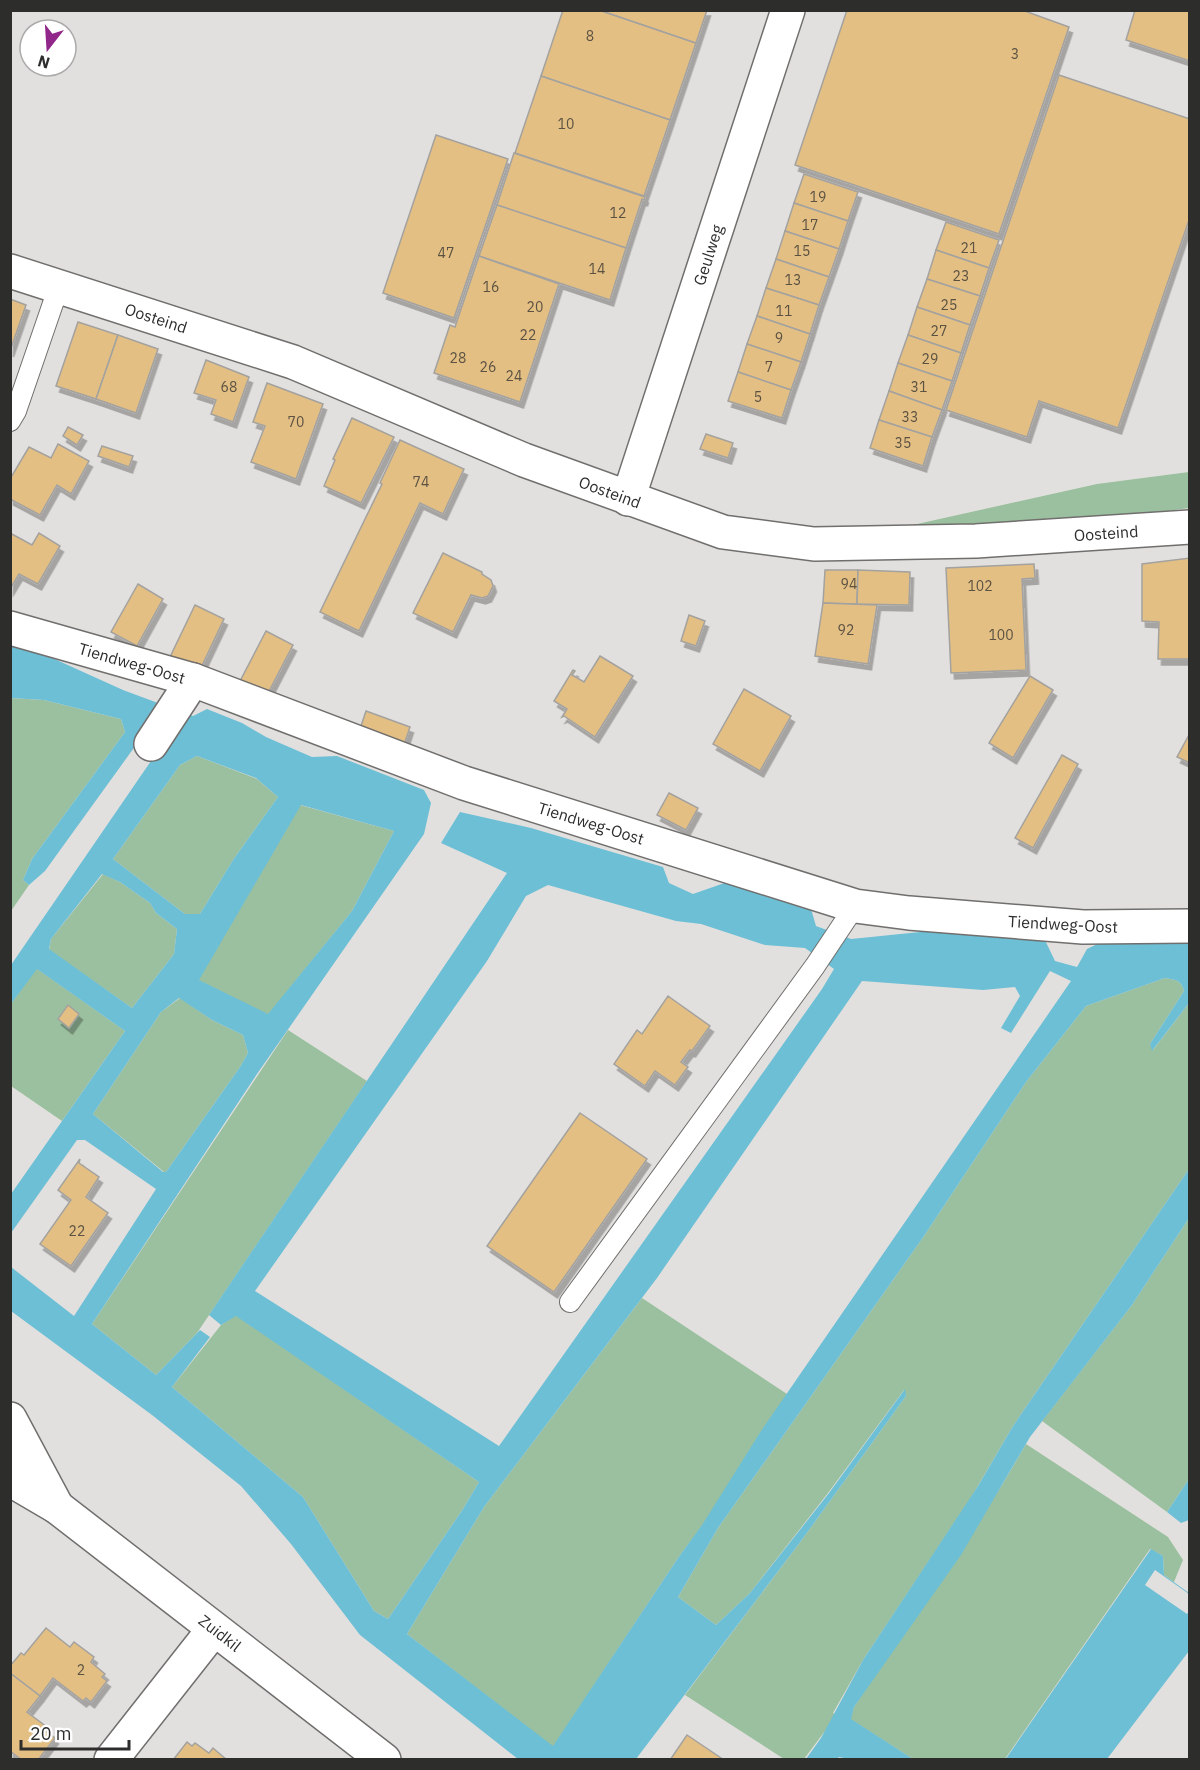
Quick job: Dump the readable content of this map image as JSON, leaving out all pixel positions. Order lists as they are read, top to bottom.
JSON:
{
  "streets": {
    "street": [
      "Geulweg",
      "Oosteind",
      "Tiendweg-Oost",
      "Zuidkil"
    ]
  },
  "crossings": [
    ["Geulweg", "Oosteind"]
  ],
  "house_numbers": [
    "8",
    "3",
    "10",
    "19",
    "12",
    "17",
    "21",
    "15",
    "47",
    "14",
    "23",
    "13",
    "16",
    "25",
    "20",
    "11",
    "27",
    "22",
    "9",
    "28",
    "29",
    "26",
    "7",
    "24",
    "68",
    "31",
    "5",
    "33",
    "70",
    "35",
    "74",
    "94",
    "102",
    "92",
    "100",
    "22",
    "2"
  ],
  "scale_bar": "20 m",
  "north": "bottom"
}
